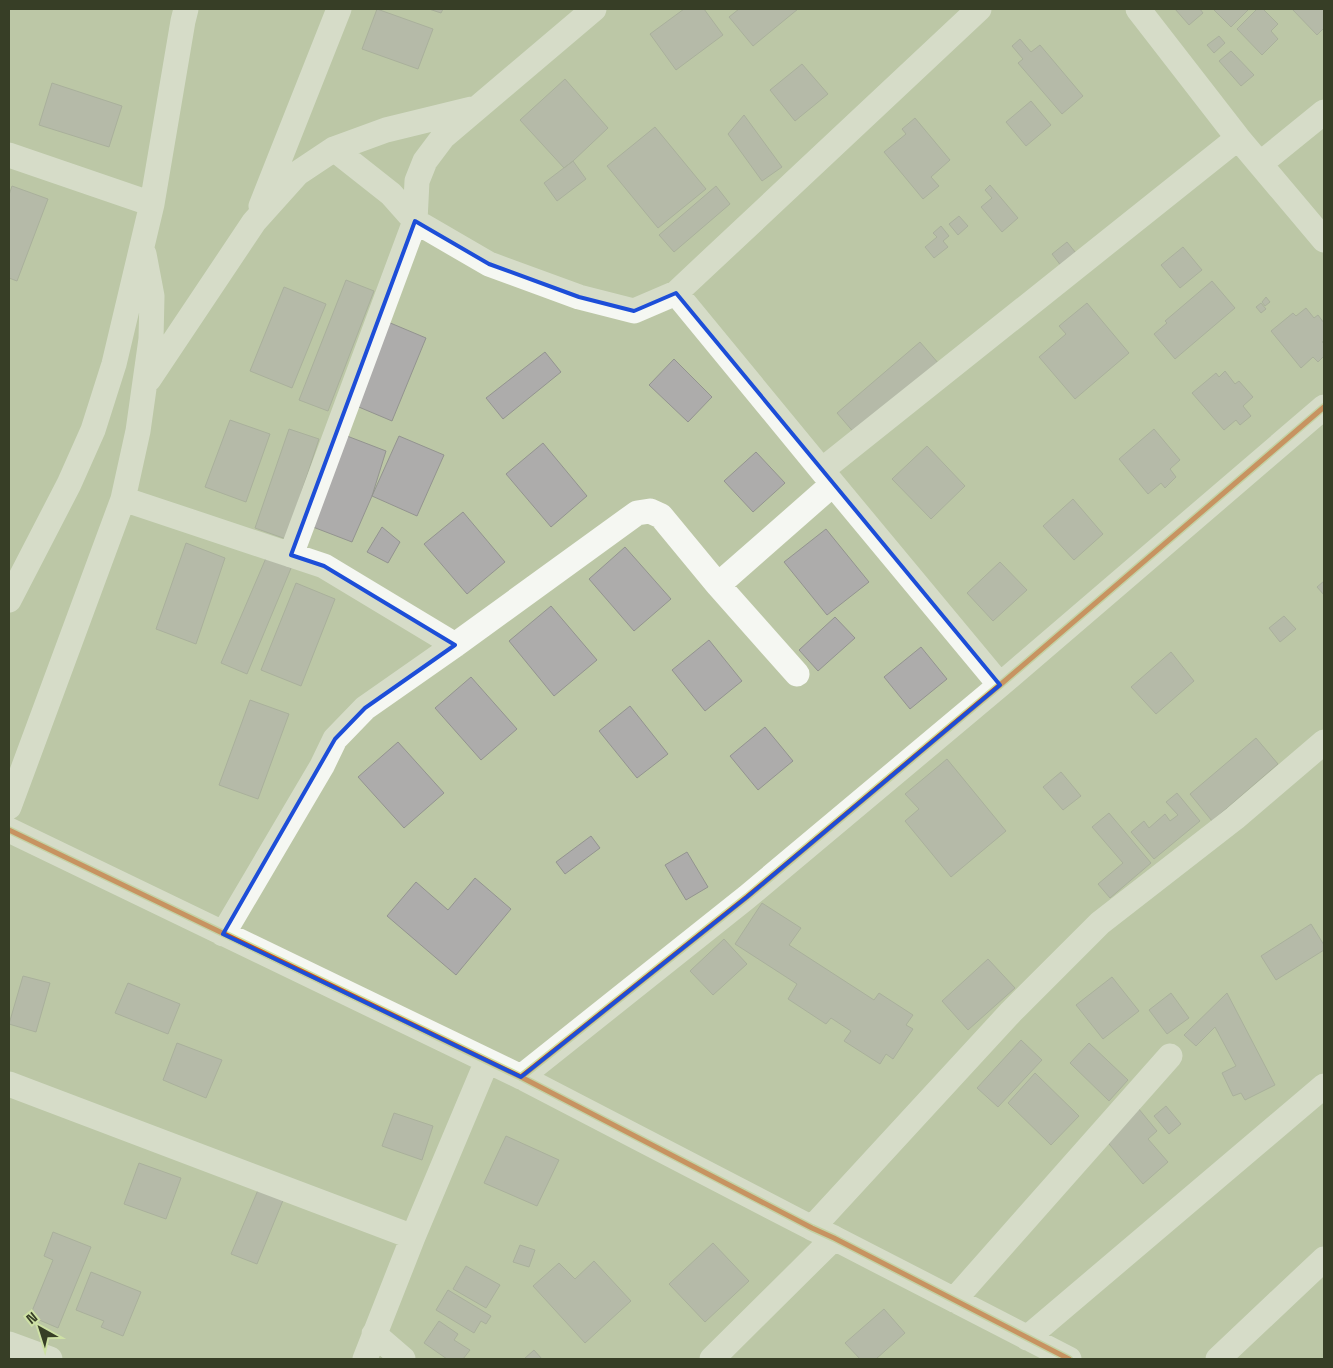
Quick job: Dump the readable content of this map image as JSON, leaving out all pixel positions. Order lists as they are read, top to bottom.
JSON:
{
  "north": "top left"
}
